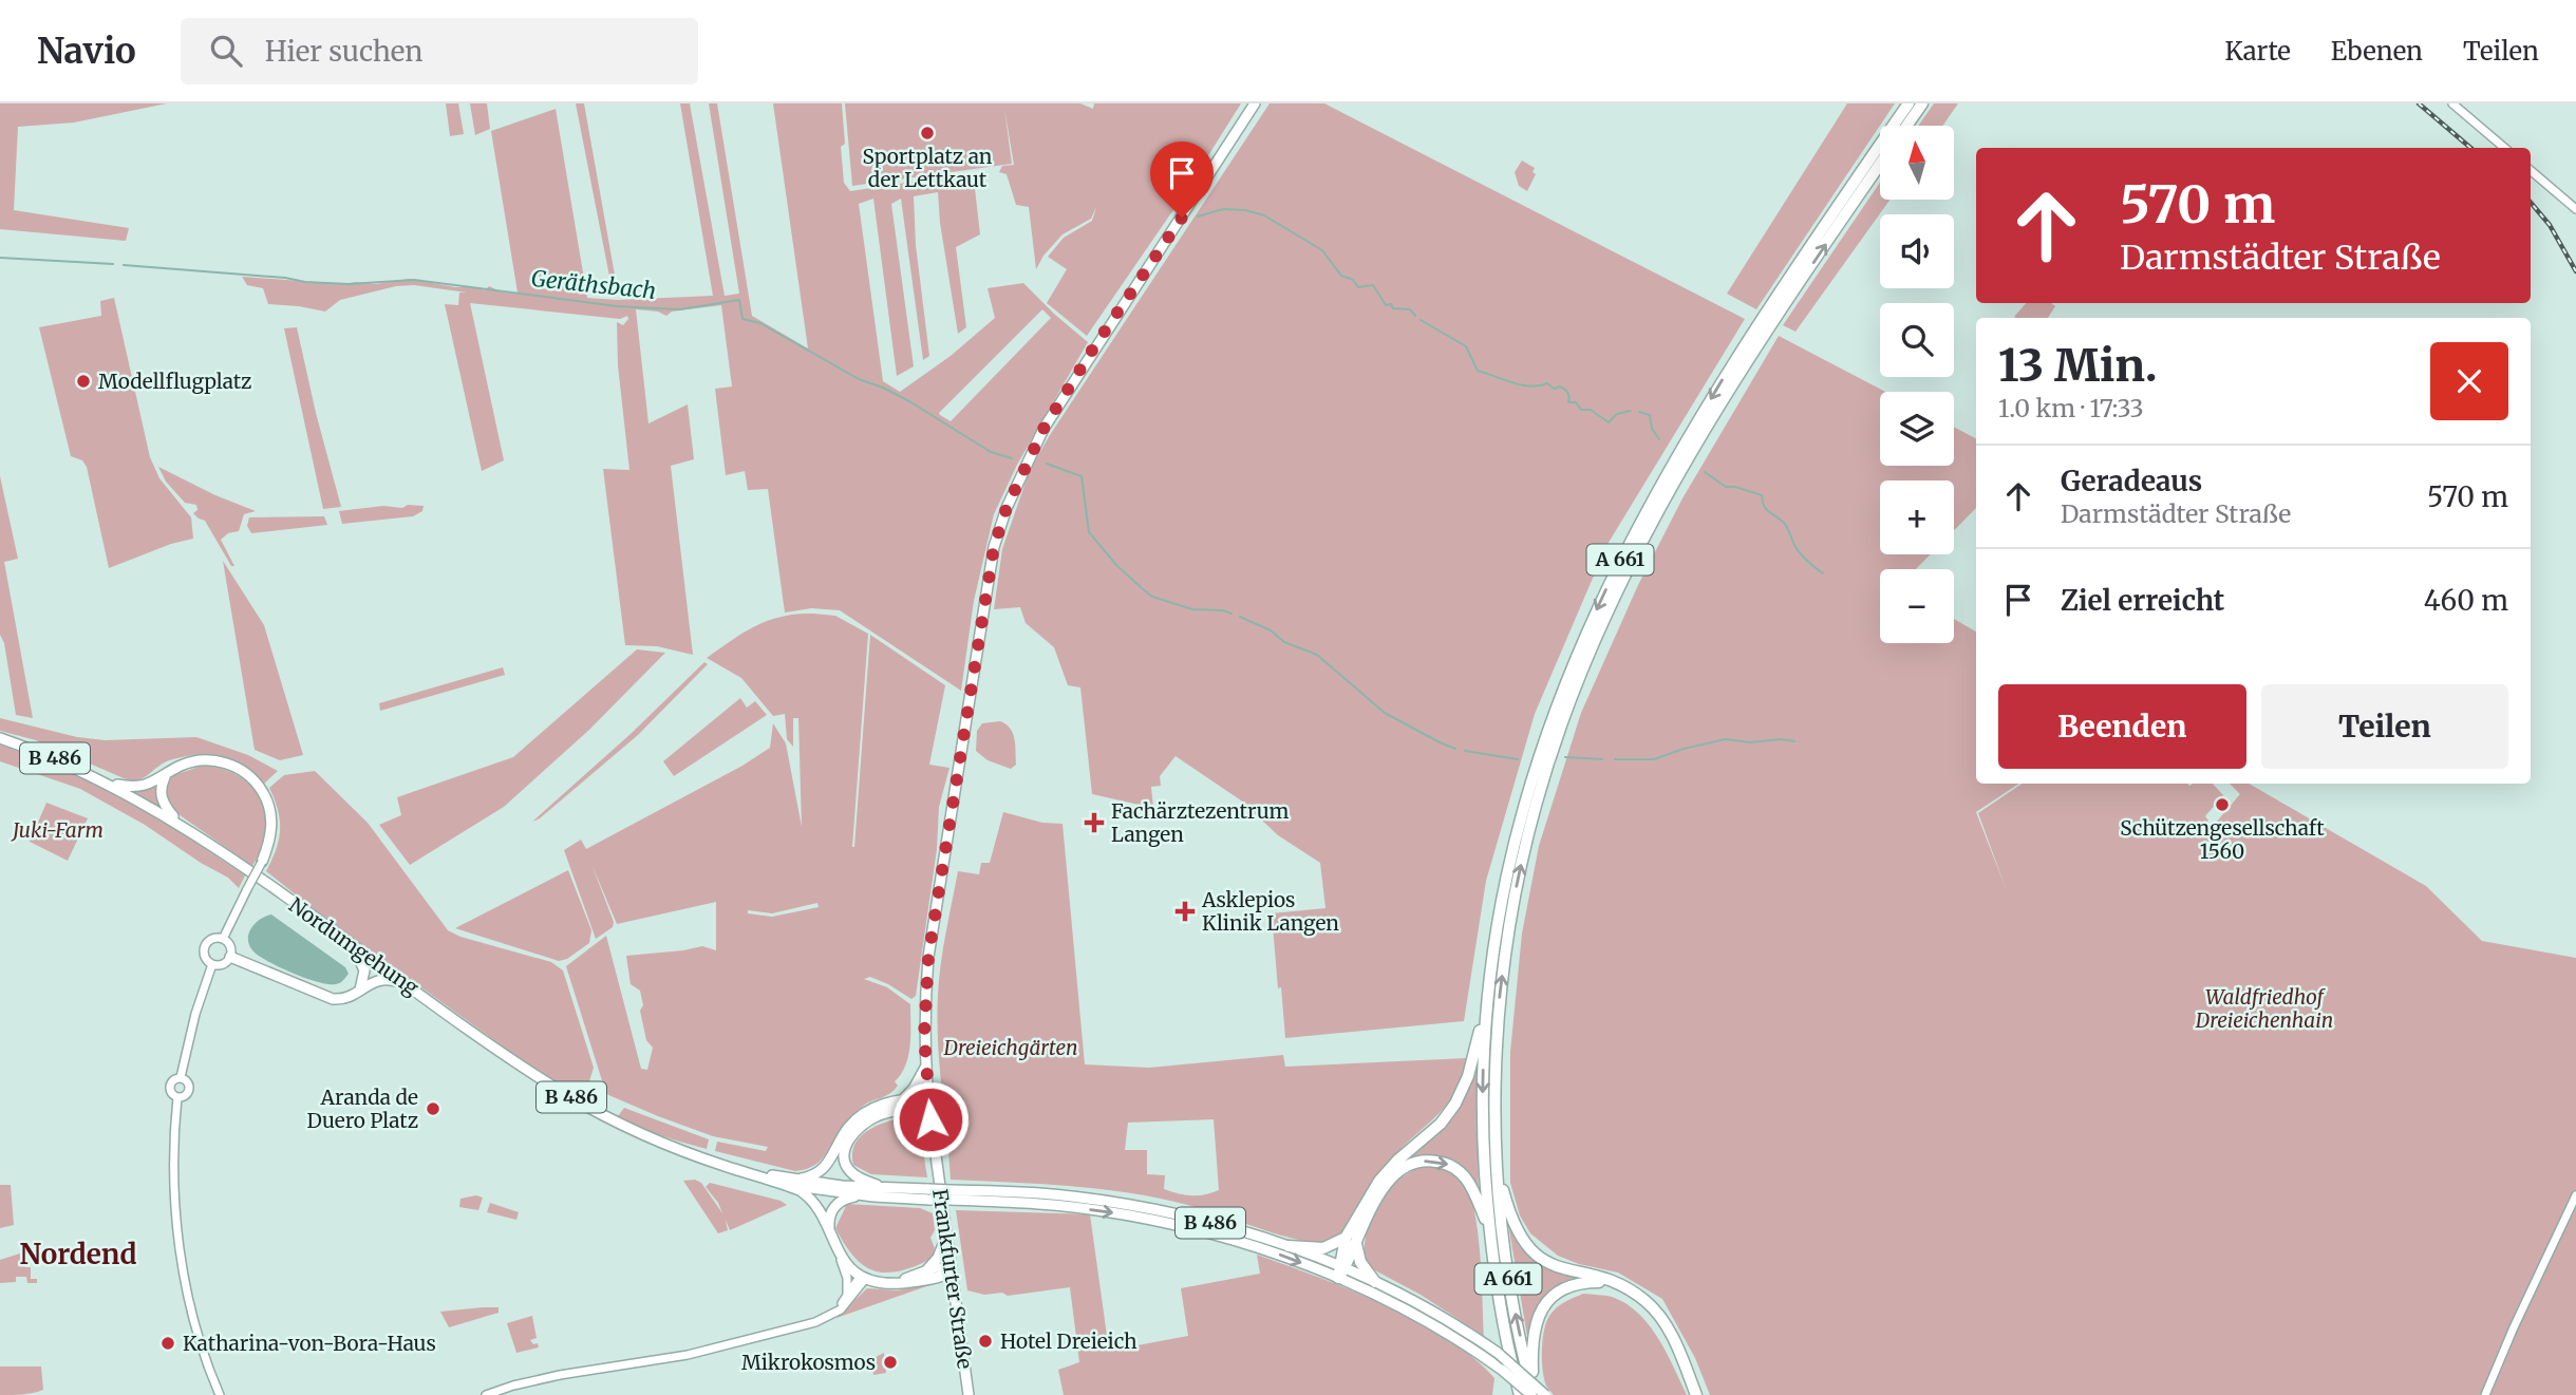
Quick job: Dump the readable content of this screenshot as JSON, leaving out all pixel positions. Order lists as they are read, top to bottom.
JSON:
{
  "streets": {
    "highway": ["A 661"],
    "main road": ["B 486", "Nordumgehung", "Frankfurter Straße"]
  },
  "crossings": [
    ["A 661", "B 486"],
    ["B 486", "Nordumgehung"],
    ["B 486", "Frankfurter Straße"]
  ],
  "districts": ["Nordend"],
  "water": ["Geräthsbach"],
  "parks": ["Juki-Farm", "Waldfriedhof Dreieichenhain", "Dreieichgärten"],
  "places": {
    "other": [
      "Sportplatz an der Lettkaut",
      "Modellflugplatz",
      "Schützengesellschaft 1560",
      "Aranda de Duero Platz",
      "Hotel Dreieich",
      "Katharina-von-Bora-Haus",
      "Mikrokosmos"
    ],
    "health": ["Fachärztezentrum Langen", "Asklepios Klinik Langen"]
  },
  "north": "top",
  "page": {
    "header": "Navio",
    "search": "Hier suchen",
    "nav": ["Karte", "Ebenen", "Teilen"],
    "map_buttons": ["+", "−"],
    "turn": ["570 m", "Darmstädter Straße"],
    "heading": ["13 Min.", "1.0 km · 17:33"],
    "list": [
      {
        "name": "Geradeaus",
        "note": "Darmstädter Straße",
        "value": "570 m"
      },
      {
        "name": "Ziel erreicht",
        "value": "460 m"
      }
    ],
    "buttons": ["Beenden", "Teilen"]
  }
}
